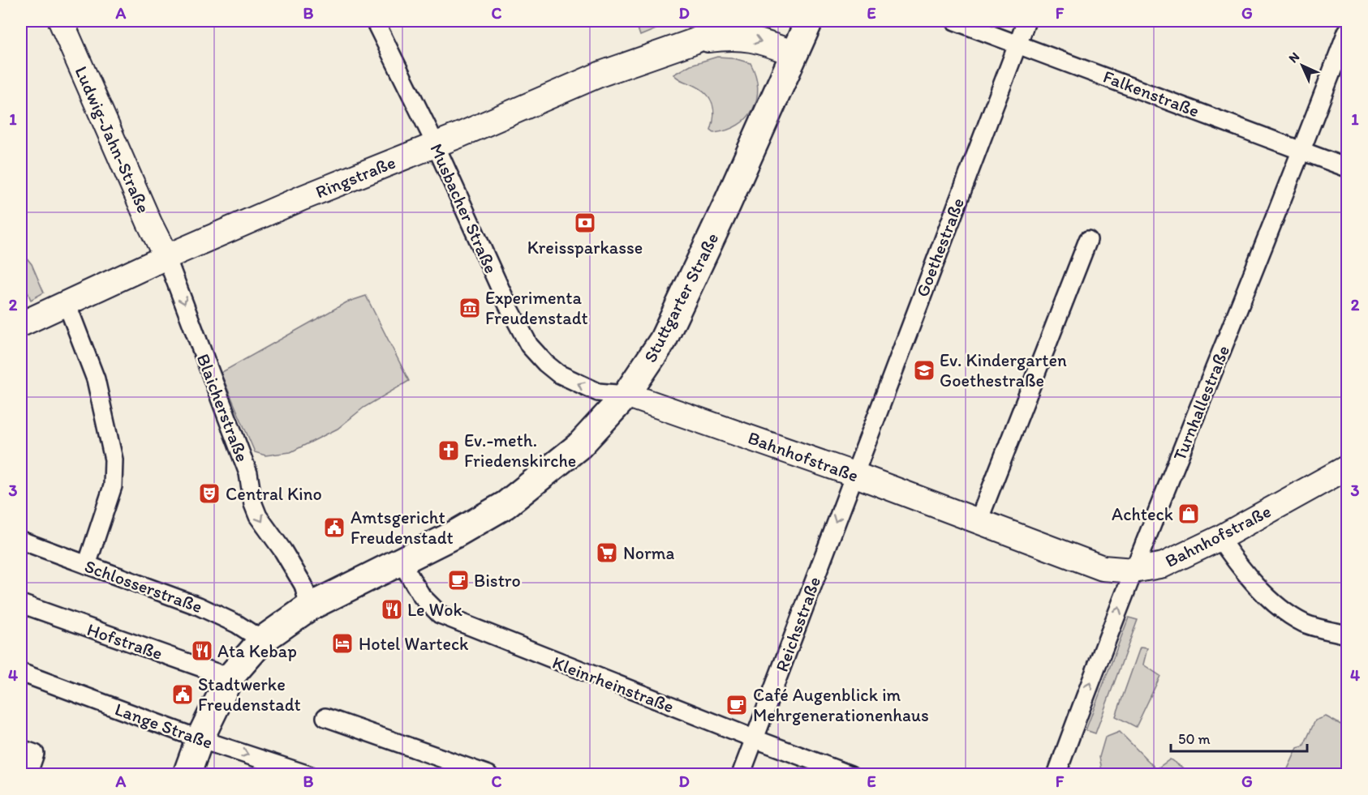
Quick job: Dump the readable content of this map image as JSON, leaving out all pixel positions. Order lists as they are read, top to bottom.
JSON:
{
  "streets": {
    "main road": ["Stuttgarter Straße"],
    "street": [
      "Falkenstraße",
      "Ludwig-Jahn-Straße",
      "Ringstraße",
      "Musbacher Straße",
      "Goethestraße",
      "Turnhallestraße",
      "Blaicherstraße",
      "Bahnhofstraße",
      "Schlosserstraße",
      "Reichsstraße",
      "Hofstraße",
      "Kleinrheinstraße",
      "Lange Straße"
    ]
  },
  "crossings": [
    ["Falkenstraße", "Goethestraße"],
    ["Falkenstraße", "Turnhallestraße"],
    ["Ludwig-Jahn-Straße", "Ringstraße"],
    ["Ludwig-Jahn-Straße", "Blaicherstraße"],
    ["Ringstraße", "Musbacher Straße"],
    ["Ringstraße", "Stuttgarter Straße"],
    ["Ringstraße", "Blaicherstraße"],
    ["Musbacher Straße", "Stuttgarter Straße"],
    ["Musbacher Straße", "Bahnhofstraße"],
    ["Goethestraße", "Bahnhofstraße"],
    ["Goethestraße", "Reichsstraße"],
    ["Stuttgarter Straße", "Blaicherstraße"],
    ["Stuttgarter Straße", "Bahnhofstraße"],
    ["Stuttgarter Straße", "Schlosserstraße"],
    ["Stuttgarter Straße", "Hofstraße"],
    ["Stuttgarter Straße", "Kleinrheinstraße"],
    ["Stuttgarter Straße", "Lange Straße"],
    ["Turnhallestraße", "Bahnhofstraße"],
    ["Bahnhofstraße", "Reichsstraße"],
    ["Reichsstraße", "Kleinrheinstraße"]
  ],
  "one_way": ["Musbacher Straße", "Reichsstraße", "Lange Straße"],
  "places": {
    "bank": ["Kreissparkasse"],
    "museum": ["Experimenta Freudenstadt"],
    "school or university": ["Ev. Kindergarten Goethestraße"],
    "church": ["Ev.-meth. Friedenskirche"],
    "theatre": ["Central Kino"],
    "shop": ["Achteck"],
    "public building": ["Amtsgericht Freudenstadt", "Stadtwerke Freudenstadt"],
    "supermarket": ["Norma"],
    "cafe": ["Bistro", "Café Augenblick im Mehrgenerationenhaus"],
    "restaurant": ["Le Wok", "Ata Kebap"],
    "hotel": ["Hotel Warteck"]
  },
  "scale_bar": "50 m",
  "north": "top left",
  "grid": {
    "columns": [
      "A",
      "B",
      "C",
      "D",
      "E",
      "F",
      "G"
    ],
    "rows": [
      "1",
      "2",
      "3",
      "4"
    ]
  }
}
